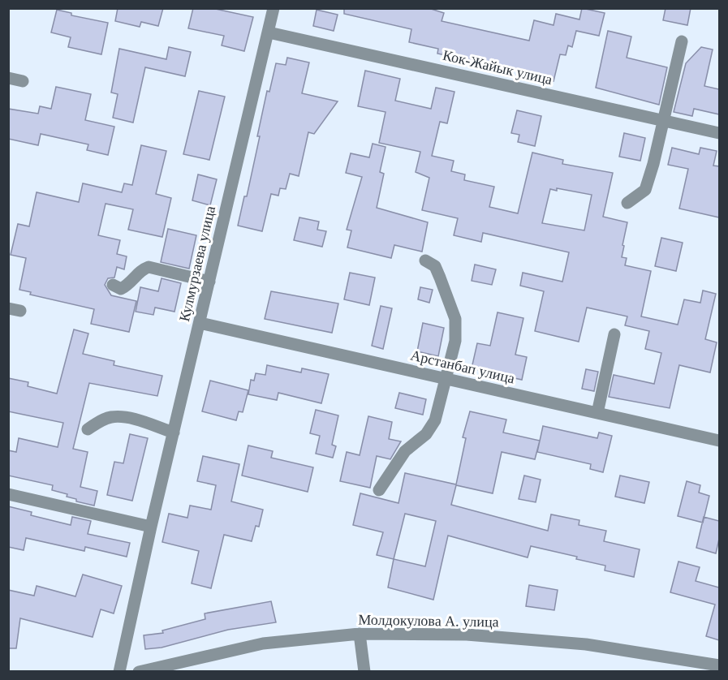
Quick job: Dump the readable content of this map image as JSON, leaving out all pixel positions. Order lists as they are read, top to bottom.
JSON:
{
  "streets": {
    "street": [
      "Кок-Жайык улица",
      "Кулмурзаева улица",
      "Арстанбап улица",
      "Молдокулова А. улица"
    ]
  },
  "crossings": [
    ["Кок-Жайык улица", "Кулмурзаева улица"],
    ["Кулмурзаева улица", "Арстанбап улица"]
  ]
}
